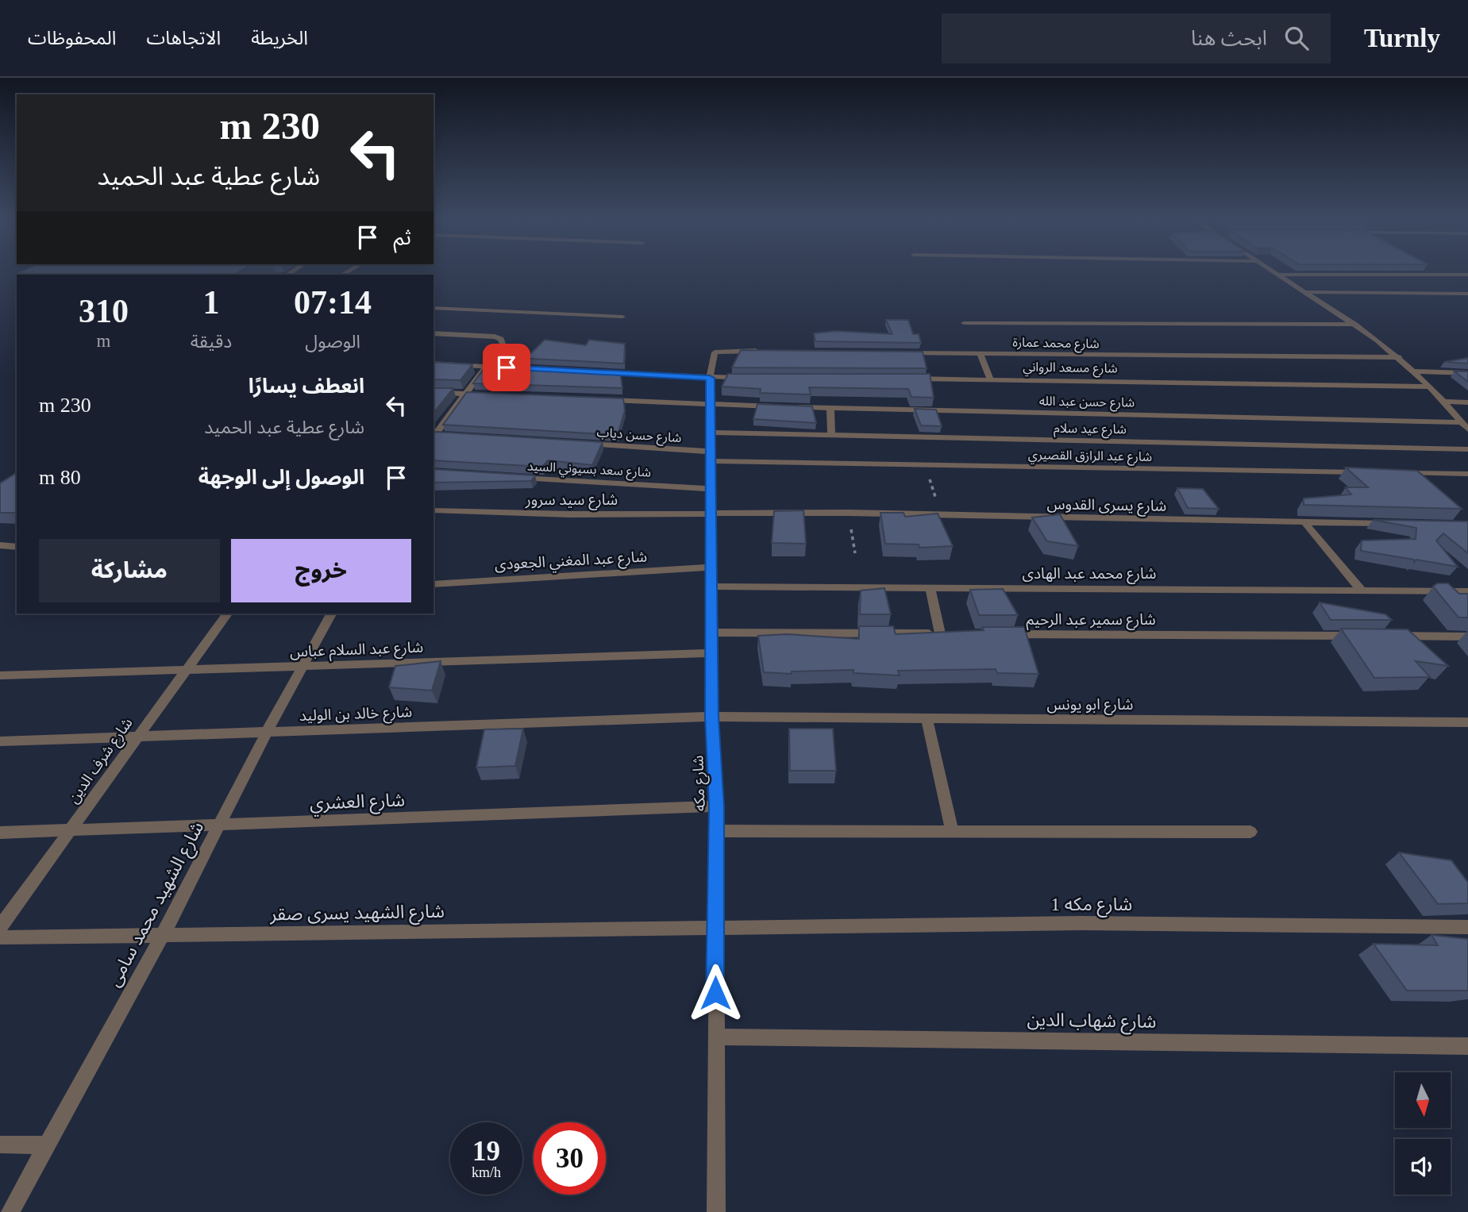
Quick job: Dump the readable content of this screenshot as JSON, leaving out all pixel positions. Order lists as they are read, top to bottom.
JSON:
{
  "streets": {
    "street": [
      "شارع محمد عمارة",
      "شارع مسعد الرواني",
      "شارع حسن عبد الله",
      "شارع عيد سلام",
      "شارع حسن دياب",
      "شارع عبد الرازق القصيري",
      "شارع سعد بسيوني السيد",
      "شارع سيد سرور",
      "شارع يسرى القدوس",
      "شارع عبد المغني الجعودى",
      "شارع محمد عبد الهادى",
      "شارع سمير عبد الرحيم",
      "شارع عبد السلام عباس",
      "شارع ابو يونس",
      "شارع خالد بن الوليد",
      "شارع شرف الدين",
      "شارع مكه",
      "شارع العشري",
      "شارع الشهيد محمد سامى",
      "شارع مكه 1",
      "شارع الشهيد يسرى صقر",
      "شارع شهاب الدين"
    ]
  },
  "crossings": [
    ["شارع حسن عبد الله", "شارع مكه"],
    ["شارع عيد سلام", "شارع مكه"],
    ["شارع حسن دياب", "شارع عبد الرازق القصيري"],
    ["شارع حسن دياب", "شارع مكه"],
    ["شارع عبد الرازق القصيري", "شارع مكه"],
    ["شارع سعد بسيوني السيد", "شارع مكه"],
    ["شارع سيد سرور", "شارع يسرى القدوس"],
    ["شارع سيد سرور", "شارع مكه"],
    ["شارع يسرى القدوس", "شارع مكه"],
    ["شارع عبد المغني الجعودى", "شارع مكه"],
    ["شارع محمد عبد الهادى", "شارع مكه"],
    ["شارع عبد السلام عباس", "شارع شرف الدين"],
    ["شارع عبد السلام عباس", "شارع مكه"],
    ["شارع عبد السلام عباس", "شارع الشهيد محمد سامى"],
    ["شارع ابو يونس", "شارع خالد بن الوليد"],
    ["شارع ابو يونس", "شارع مكه"],
    ["شارع خالد بن الوليد", "شارع شرف الدين"],
    ["شارع خالد بن الوليد", "شارع مكه"],
    ["شارع خالد بن الوليد", "شارع الشهيد محمد سامى"],
    ["شارع شرف الدين", "شارع العشري"],
    ["شارع مكه", "شارع العشري"],
    ["شارع مكه", "شارع مكه 1"],
    ["شارع مكه", "شارع الشهيد يسرى صقر"],
    ["شارع مكه", "شارع شهاب الدين"],
    ["شارع العشري", "شارع الشهيد محمد سامى"],
    ["شارع الشهيد محمد سامى", "شارع الشهيد يسرى صقر"],
    ["شارع مكه 1", "شارع الشهيد يسرى صقر"]
  ],
  "north": "bottom",
  "page": {
    "header": "Turnly",
    "search": "ابحث هنا",
    "nav": ["الخريطة", "الاتجاهات", "المحفوظات"],
    "turn": ["230 m", "شارع عطية عبد الحميد"],
    "then": "ثم",
    "eta": [
      "07:14",
      "الوصول",
      "1",
      "دقيقة",
      "310",
      "m"
    ],
    "list": [
      {
        "name": "انعطف يسارًا",
        "note": "شارع عطية عبد الحميد",
        "value": "230 m"
      },
      {
        "name": "الوصول إلى الوجهة",
        "value": "80 m"
      }
    ],
    "buttons": ["خروج", "مشاركة"],
    "speed": "19 km/h",
    "limit": "30"
  }
}
